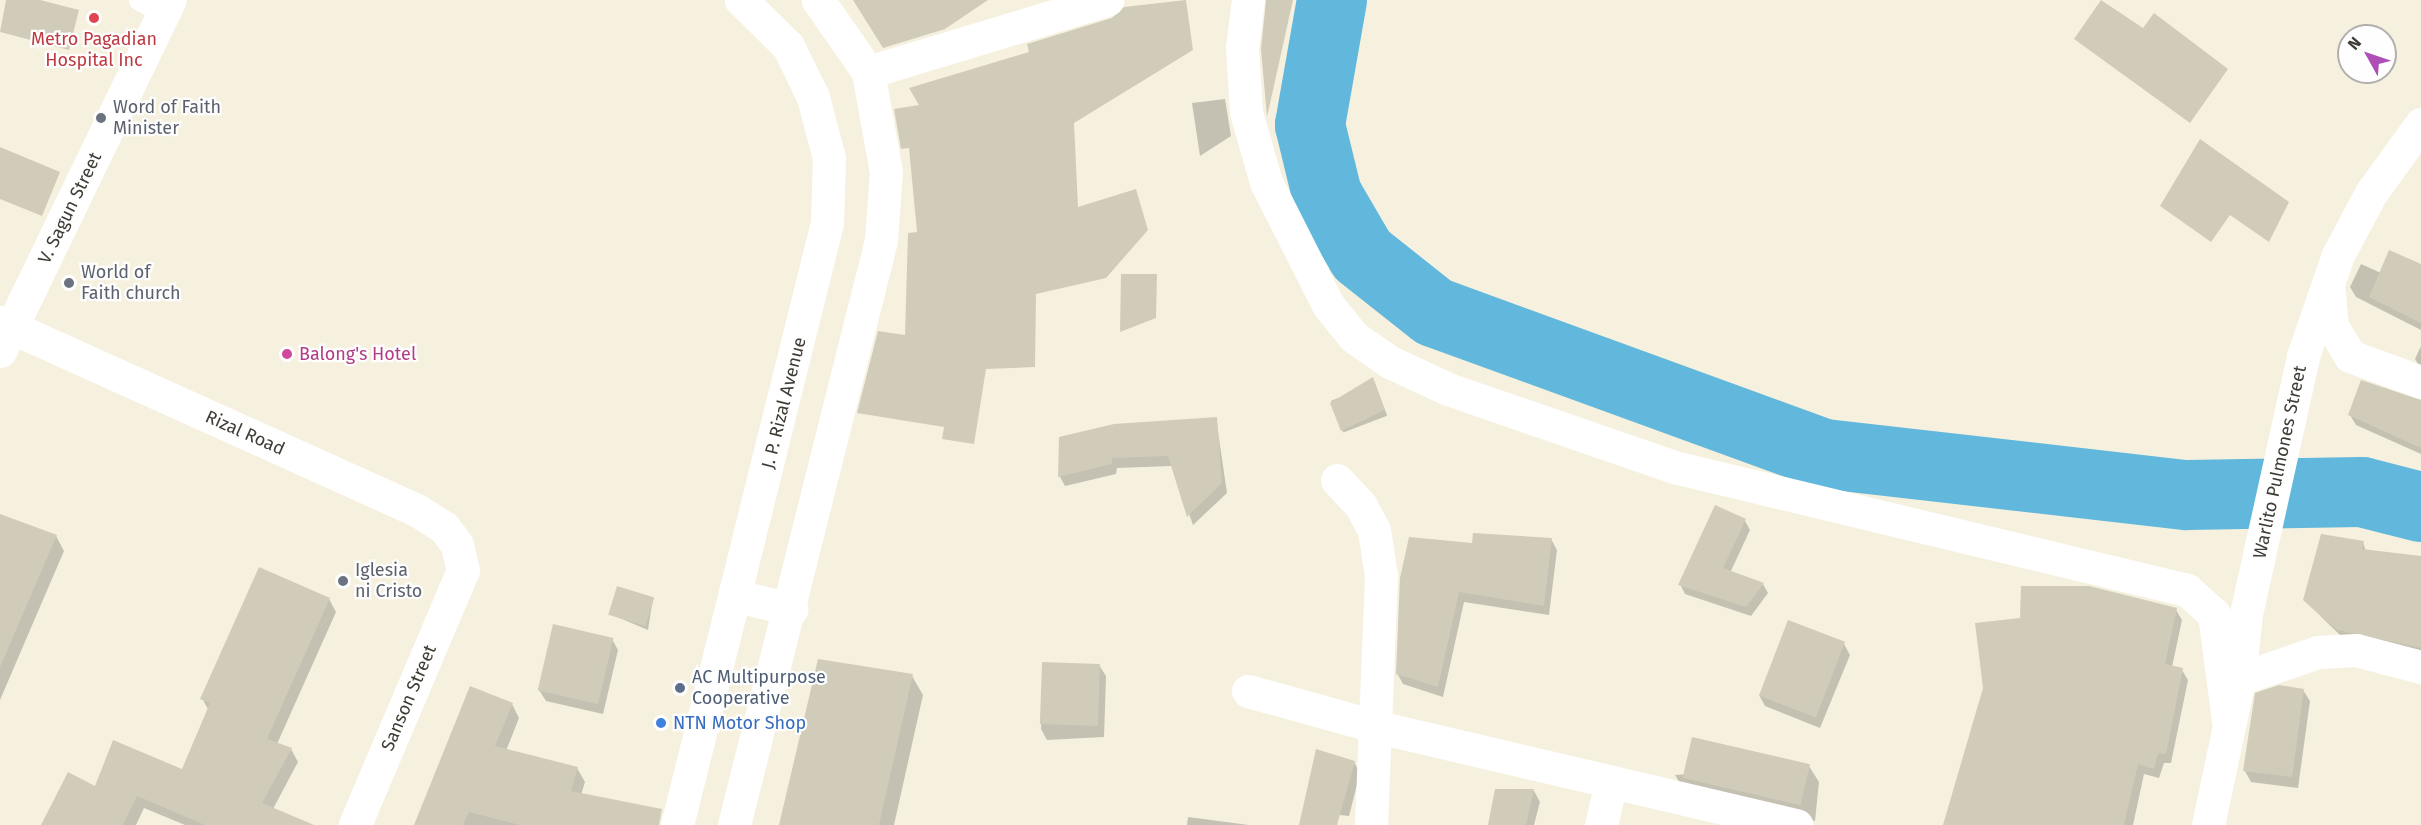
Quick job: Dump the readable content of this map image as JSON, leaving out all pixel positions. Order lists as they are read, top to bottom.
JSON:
{
  "streets": {
    "street": [
      "V. Sagun Street",
      "J. P. Rizal Avenue",
      "Rizal Road",
      "Warlito Pulmones Street",
      "Sanson Street"
    ]
  },
  "crossings": [
    ["V. Sagun Street", "Rizal Road"],
    ["Rizal Road", "Sanson Street"]
  ],
  "places": [
    "Metro Pagadian Hospital Inc",
    "Word of Faith Minister",
    "World of Faith church",
    "Balong's Hotel",
    "Iglesia ni Cristo",
    "AC Multipurpose Cooperative",
    "NTN Motor Shop"
  ],
  "north": "top left"
}
